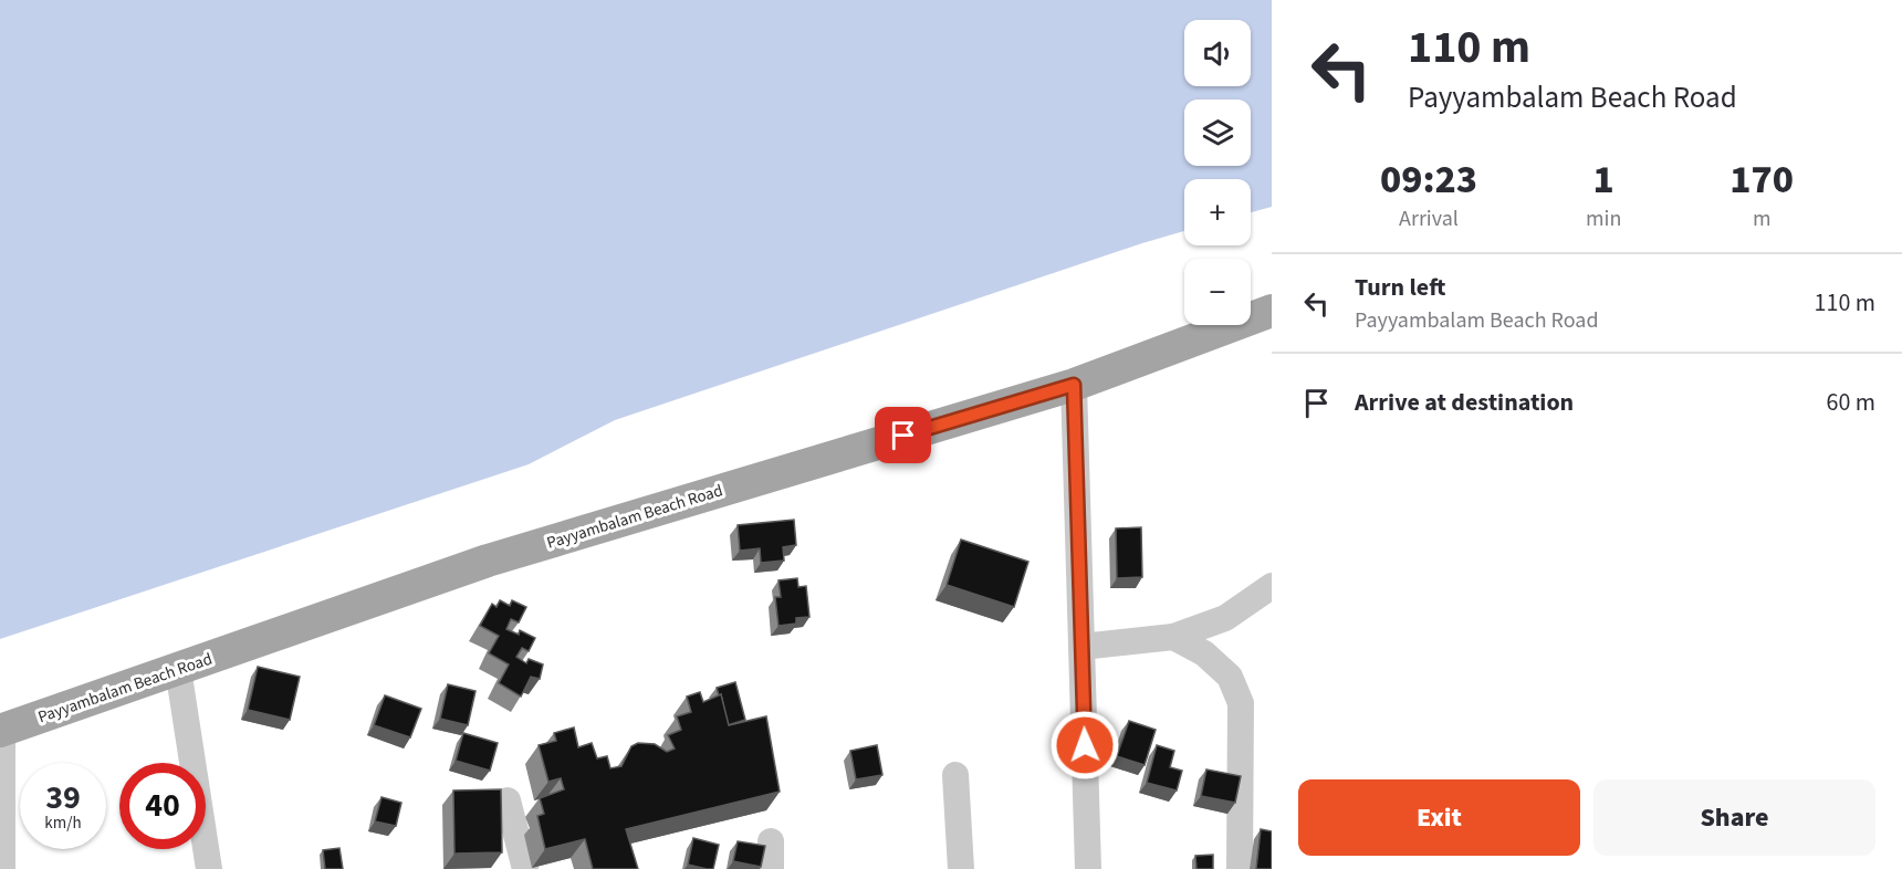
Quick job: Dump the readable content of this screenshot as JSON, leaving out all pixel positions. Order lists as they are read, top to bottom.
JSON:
{
  "streets": {
    "main road": ["Payyambalam Beach Road"]
  },
  "page": {
    "turn": ["110 m", "Payyambalam Beach Road"],
    "map_buttons": ["+", "−"],
    "eta": [
      "09:23",
      "Arrival",
      "1",
      "min",
      "170",
      "m"
    ],
    "list": [
      {
        "name": "Turn left",
        "note": "Payyambalam Beach Road",
        "value": "110 m"
      },
      {
        "name": "Arrive at destination",
        "value": "60 m"
      }
    ],
    "speed": "39 km/h",
    "limit": "40",
    "buttons": ["Exit", "Share"]
  }
}
